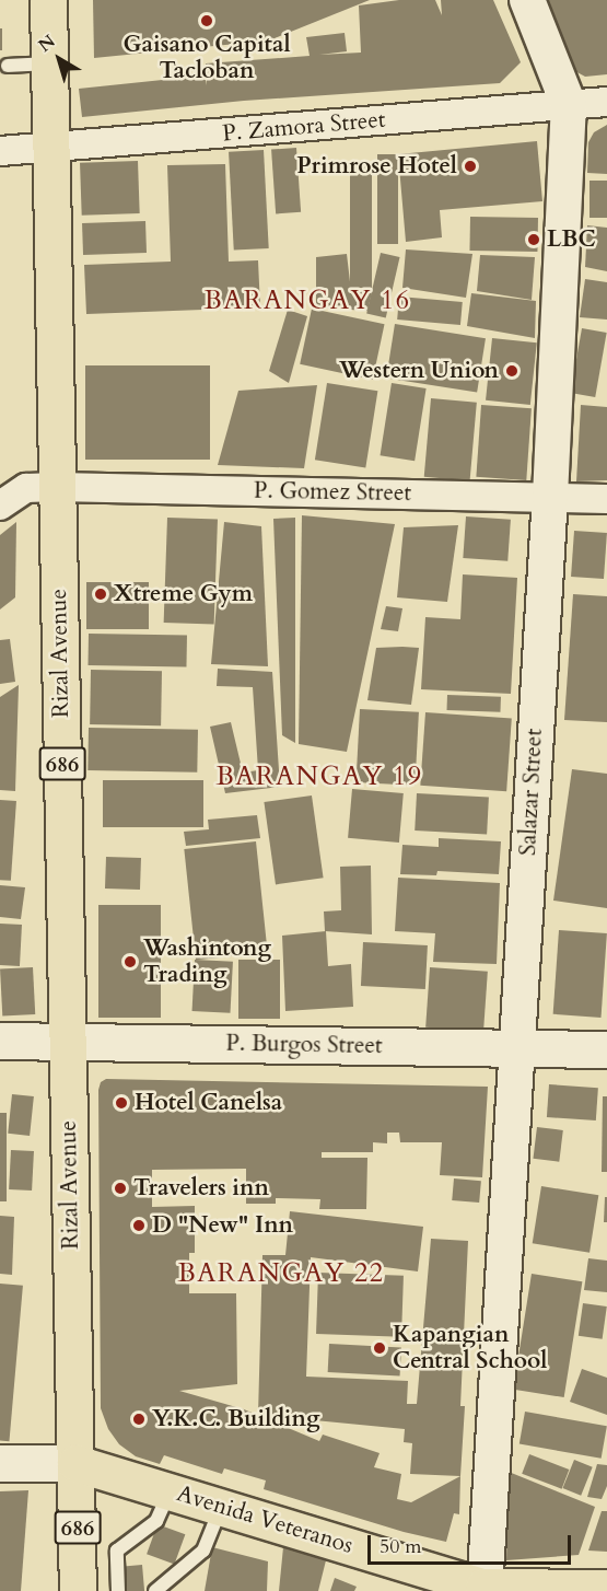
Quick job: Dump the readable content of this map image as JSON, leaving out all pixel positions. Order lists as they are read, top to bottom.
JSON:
{
  "streets": {
    "main road": [
      "Rizal Avenue",
      "686",
      "P. Burgos Street",
      "Avenida Veteranos"
    ],
    "street": ["P. Zamora Street", "P. Gomez Street", "Salazar Street"]
  },
  "crossings": [
    ["P. Zamora Street", "Rizal Avenue"],
    ["P. Zamora Street", "Salazar Street"],
    ["P. Gomez Street", "Rizal Avenue"],
    ["P. Gomez Street", "Salazar Street"],
    ["Rizal Avenue", "686"],
    ["Rizal Avenue", "P. Burgos Street"],
    ["Rizal Avenue", "Avenida Veteranos"],
    ["686", "Avenida Veteranos"],
    ["Salazar Street", "P. Burgos Street"],
    ["Salazar Street", "Avenida Veteranos"]
  ],
  "districts": ["BARANGAY 16", "BARANGAY 19", "BARANGAY 22"],
  "places": [
    "Gaisano Capital Tacloban",
    "Primrose Hotel",
    "LBC",
    "Western Union",
    "Xtreme Gym",
    "Washintong Trading",
    "Hotel Canelsa",
    "Travelers inn",
    "D \"New\" Inn",
    "Kapangian Central School",
    "Y.K.C. Building"
  ],
  "scale_bar": "50 m",
  "north": "top left"
}
